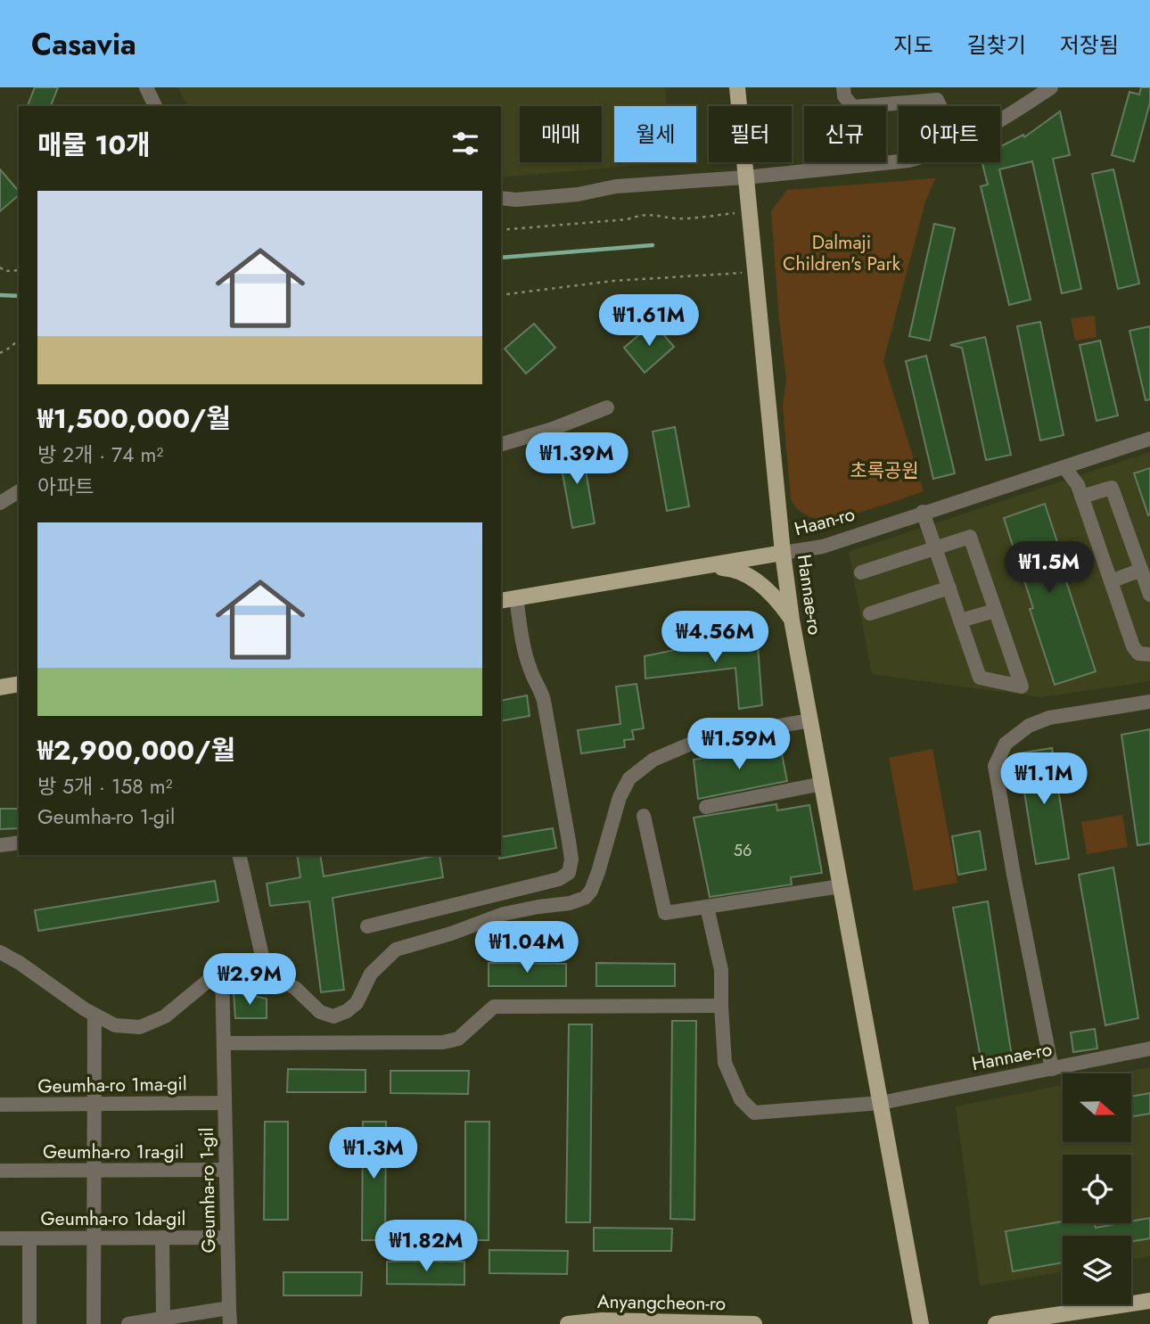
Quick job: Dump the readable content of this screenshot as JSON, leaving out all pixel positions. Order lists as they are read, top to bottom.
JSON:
{
  "streets": {
    "main road": ["Haan-ro", "Hannae-ro", "Anyangcheon-ro"],
    "street": [
      "Geumha-ro 1ma-gil",
      "Geumha-ro 1ra-gil",
      "Geumha-ro 1-gil",
      "Geumha-ro 1da-gil"
    ]
  },
  "crossings": [
    ["Haan-ro", "Hannae-ro"],
    ["Geumha-ro 1ma-gil", "Geumha-ro 1-gil"],
    ["Geumha-ro 1ra-gil", "Geumha-ro 1-gil"],
    ["Geumha-ro 1-gil", "Geumha-ro 1da-gil"]
  ],
  "parks": ["Dalmaji Children's Park", "초록공원"],
  "house_numbers": ["56"],
  "north": "right",
  "page": {
    "header": "Casavia",
    "nav": ["지도", "길찾기", "저장됨"],
    "chip": [
      "매매",
      "월세",
      "필터",
      "신규",
      "아파트"
    ],
    "heading": "매물 10개",
    "list": [
      {
        "name": "₩1,500,000/월",
        "note": "방 2개 · 74 m² · 아파트"
      },
      {
        "name": "₩2,900,000/월",
        "note": "방 5개 · 158 m² · Geumha-ro 1-gil"
      }
    ],
    "price": [
      "₩1.61M",
      "₩1.39M",
      "₩1.5M",
      "₩4.56M",
      "₩1.59M",
      "₩1.1M",
      "₩1.04M",
      "₩2.9M",
      "₩1.3M",
      "₩1.82M"
    ]
  }
}
